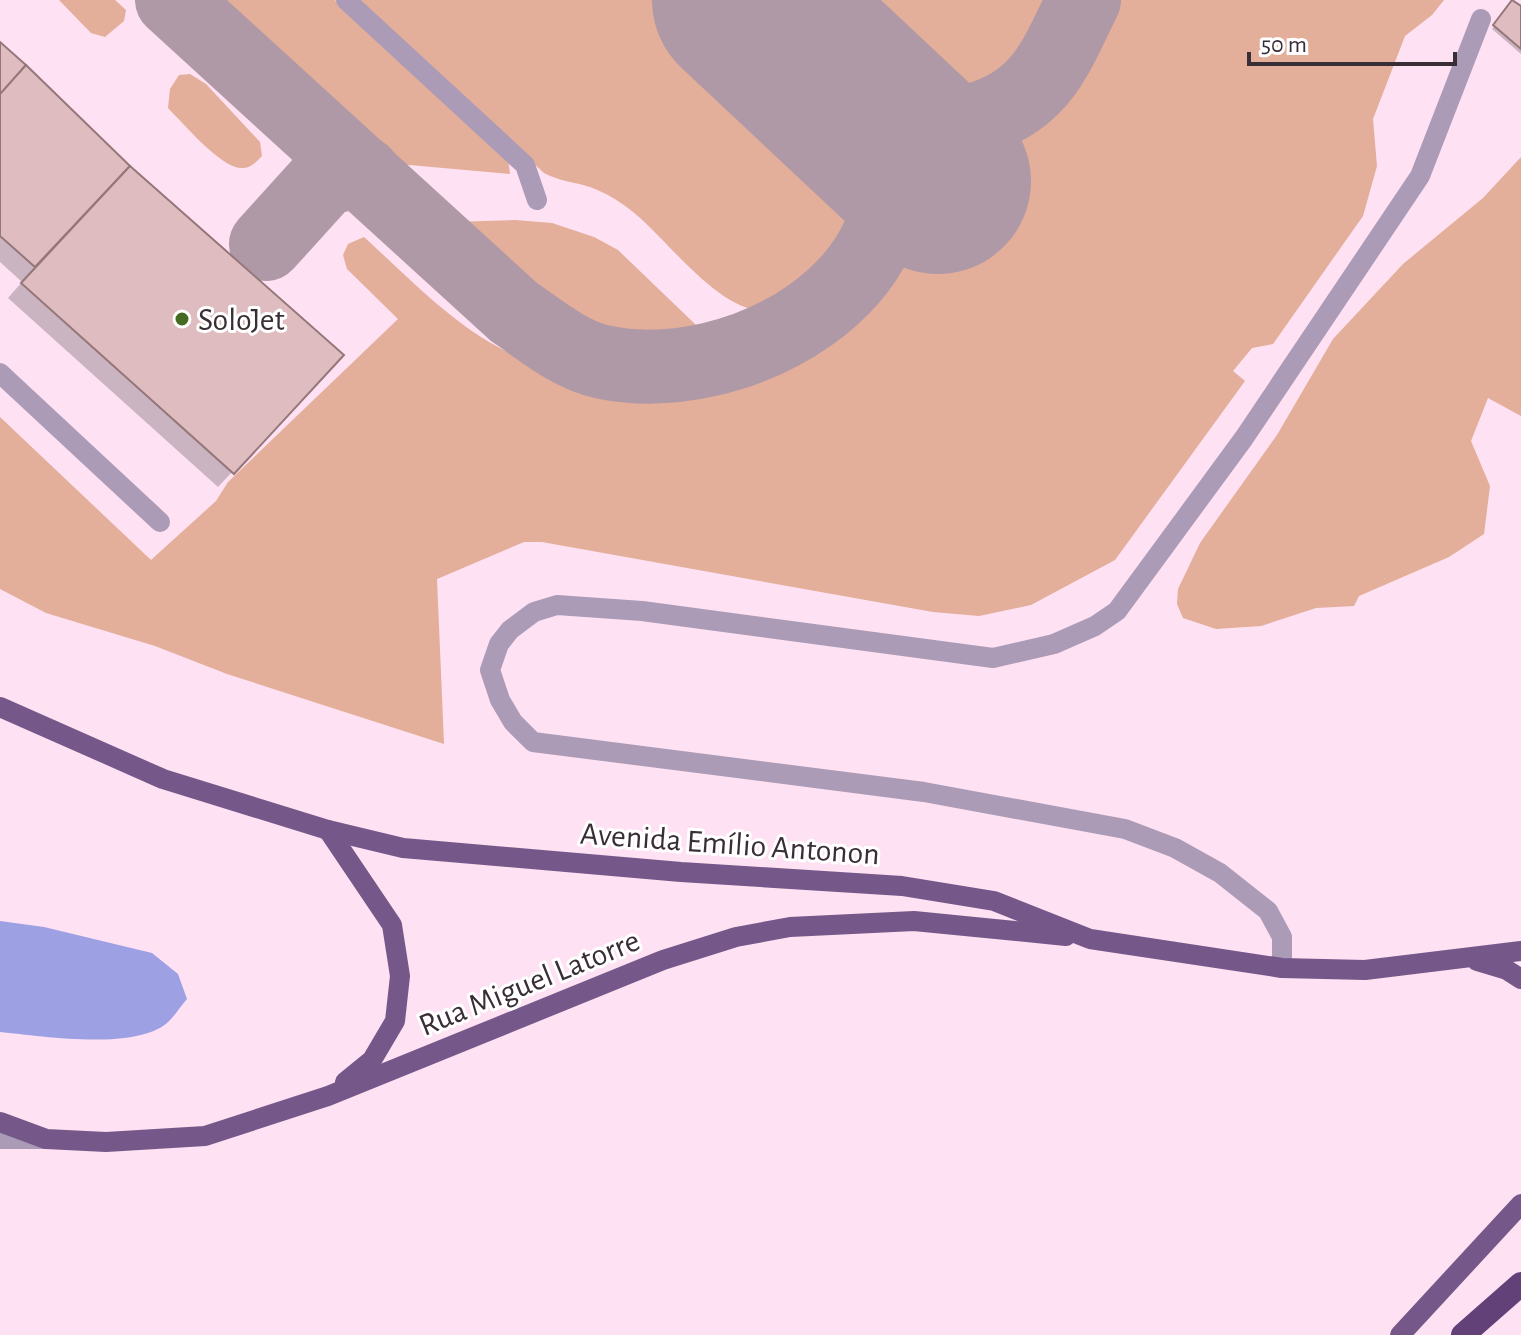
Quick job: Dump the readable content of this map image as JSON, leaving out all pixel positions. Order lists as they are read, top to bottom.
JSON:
{
  "streets": {
    "main road": ["Avenida Emílio Antonon", "Rua Miguel Latorre"]
  },
  "crossings": [
    ["Avenida Emílio Antonon", "Rua Miguel Latorre"]
  ],
  "places": ["SoloJet"],
  "scale_bar": "50 m"
}
